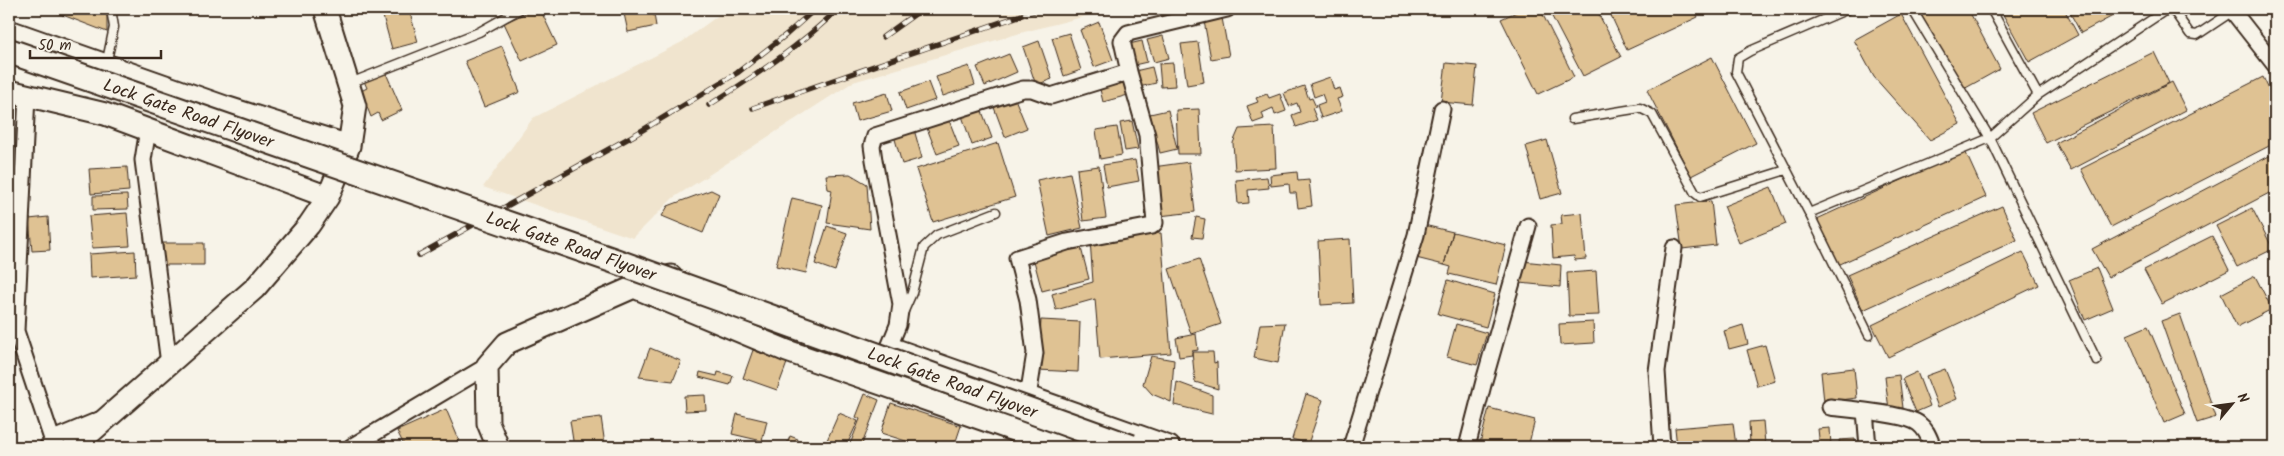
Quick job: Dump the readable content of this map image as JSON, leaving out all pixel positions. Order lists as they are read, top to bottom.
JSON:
{
  "streets": {
    "main road": ["Lock Gate Road Flyover"]
  },
  "scale_bar": "50 m",
  "north": "top right"
}
